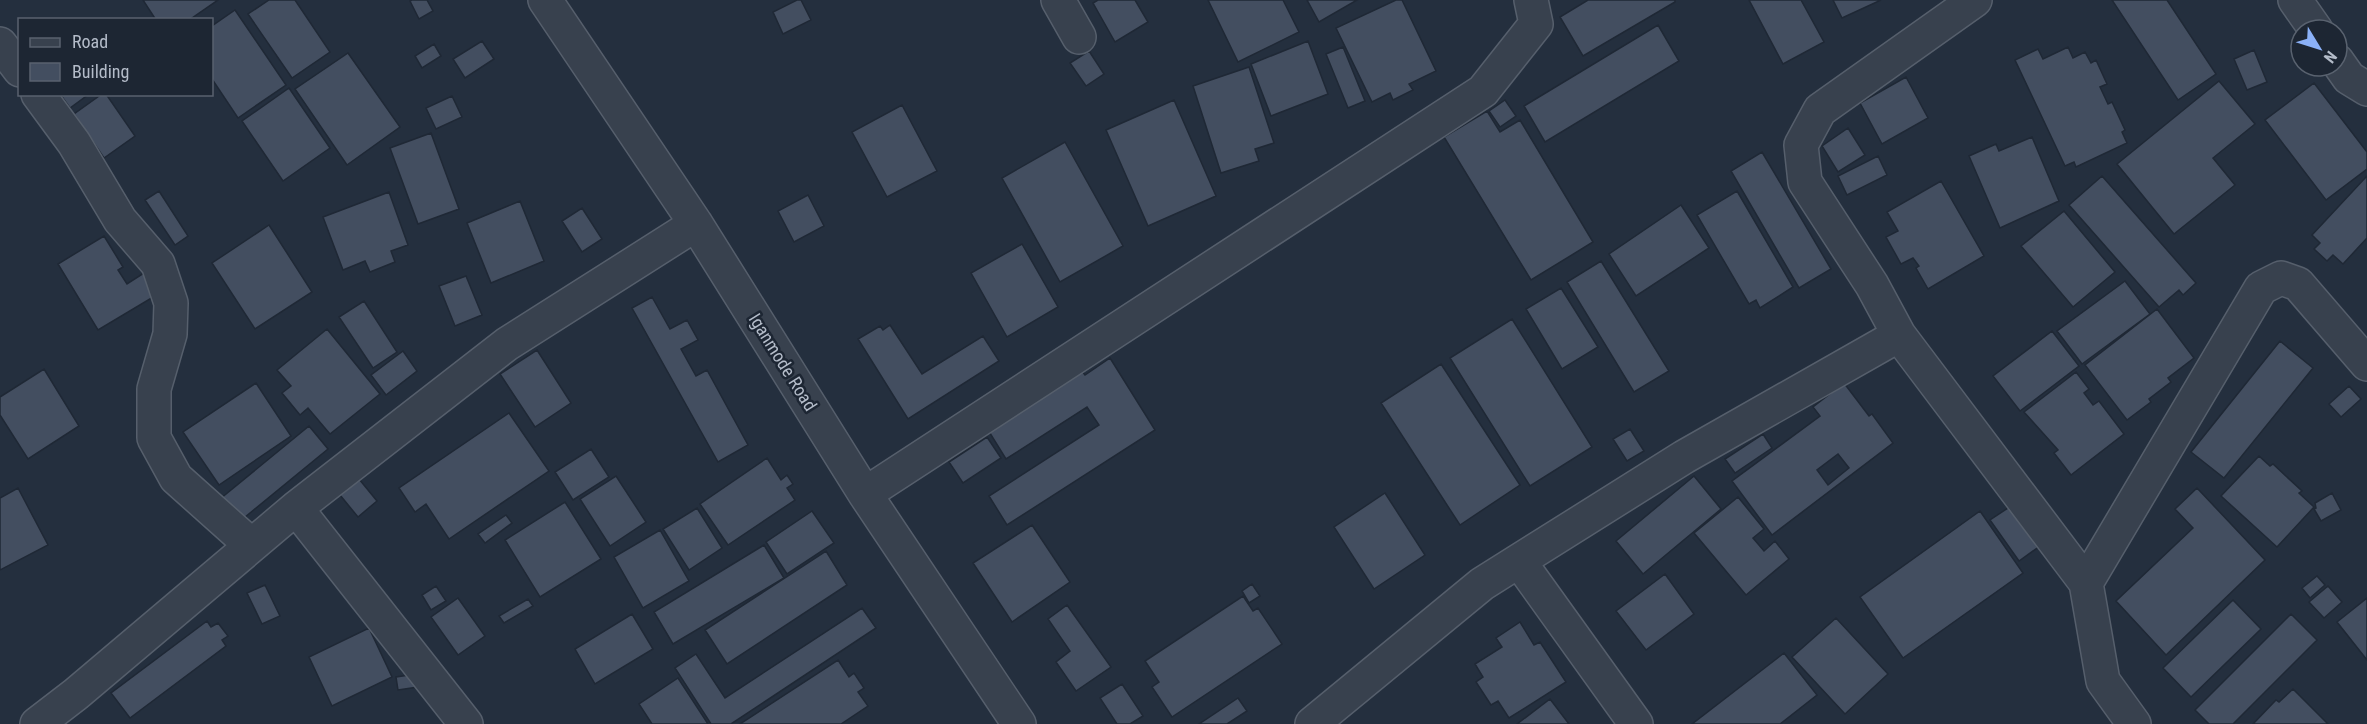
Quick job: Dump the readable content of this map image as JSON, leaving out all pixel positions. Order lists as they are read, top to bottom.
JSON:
{
  "streets": {
    "street": ["Iganmode Road"]
  },
  "legend": ["Road", "Building"],
  "north": "bottom right"
}
